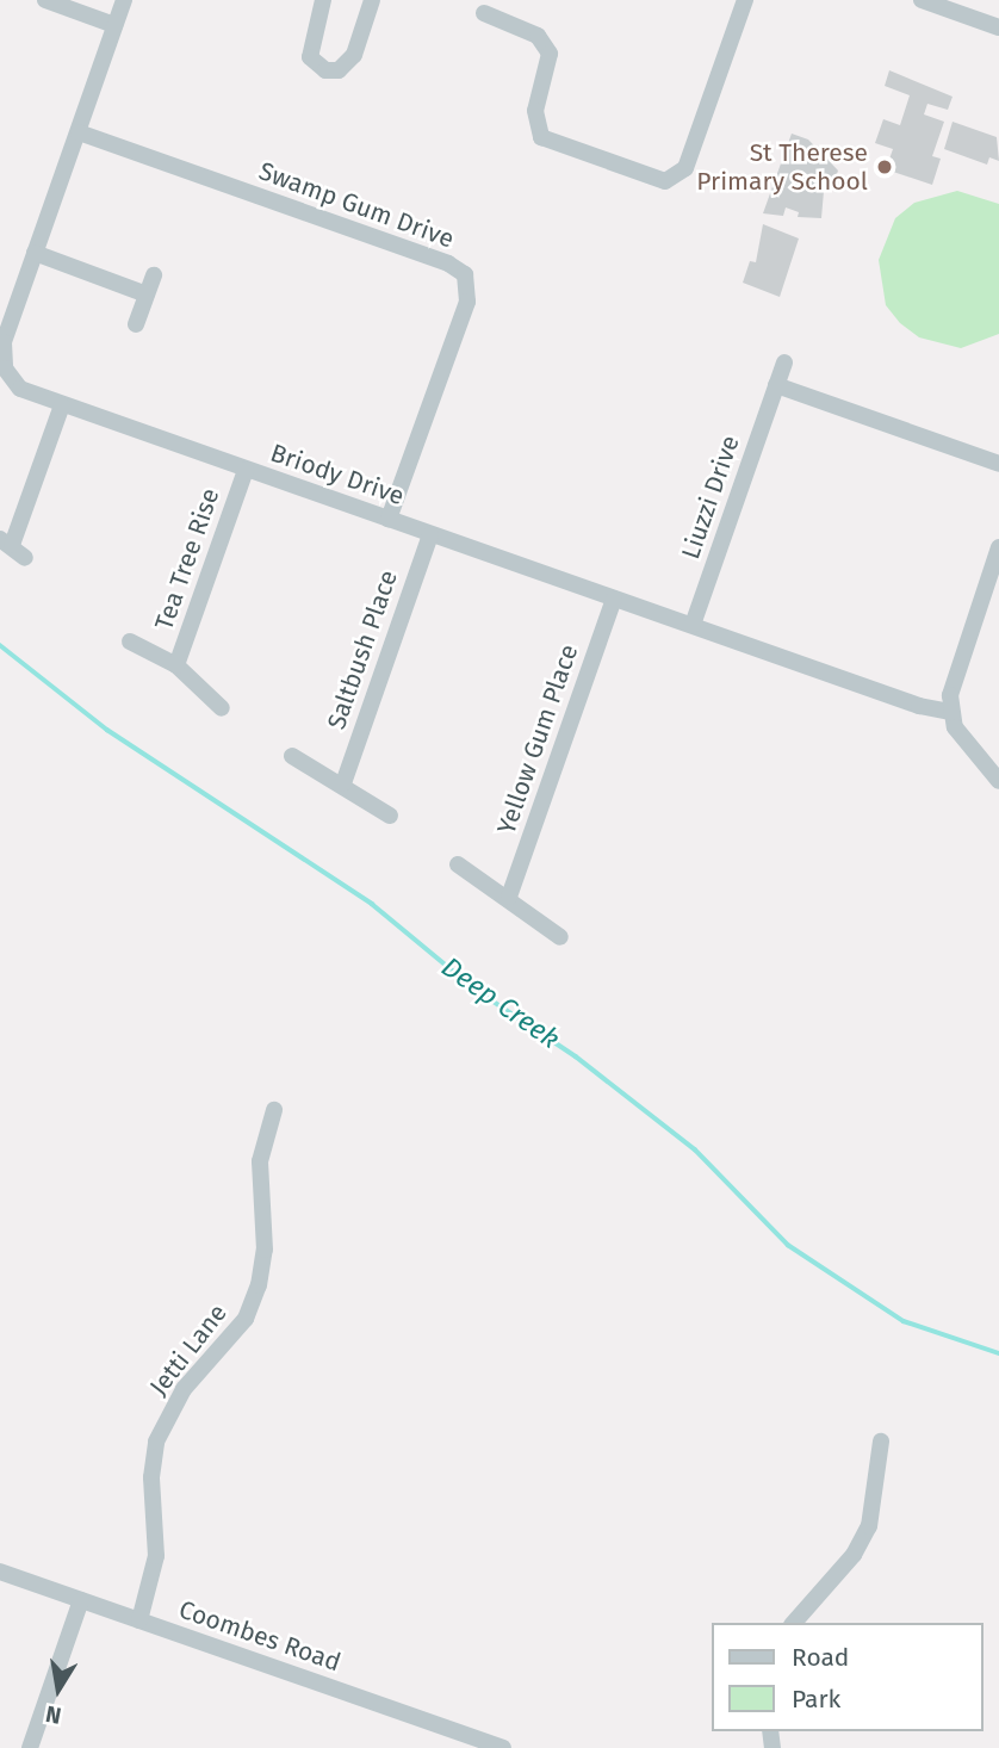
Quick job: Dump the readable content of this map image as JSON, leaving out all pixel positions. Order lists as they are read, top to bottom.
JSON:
{
  "streets": {
    "street": [
      "Swamp Gum Drive",
      "Briody Drive",
      "Liuzzi Drive",
      "Tea Tree Rise",
      "Saltbush Place",
      "Yellow Gum Place",
      "Jetti Lane",
      "Coombes Road"
    ]
  },
  "crossings": [
    ["Swamp Gum Drive", "Briody Drive"],
    ["Briody Drive", "Liuzzi Drive"],
    ["Briody Drive", "Tea Tree Rise"],
    ["Briody Drive", "Saltbush Place"],
    ["Briody Drive", "Yellow Gum Place"],
    ["Jetti Lane", "Coombes Road"]
  ],
  "water": ["Deep Creek"],
  "places": ["St Therese Primary School"],
  "legend": ["Road", "Park"],
  "north": "bottom"
}
